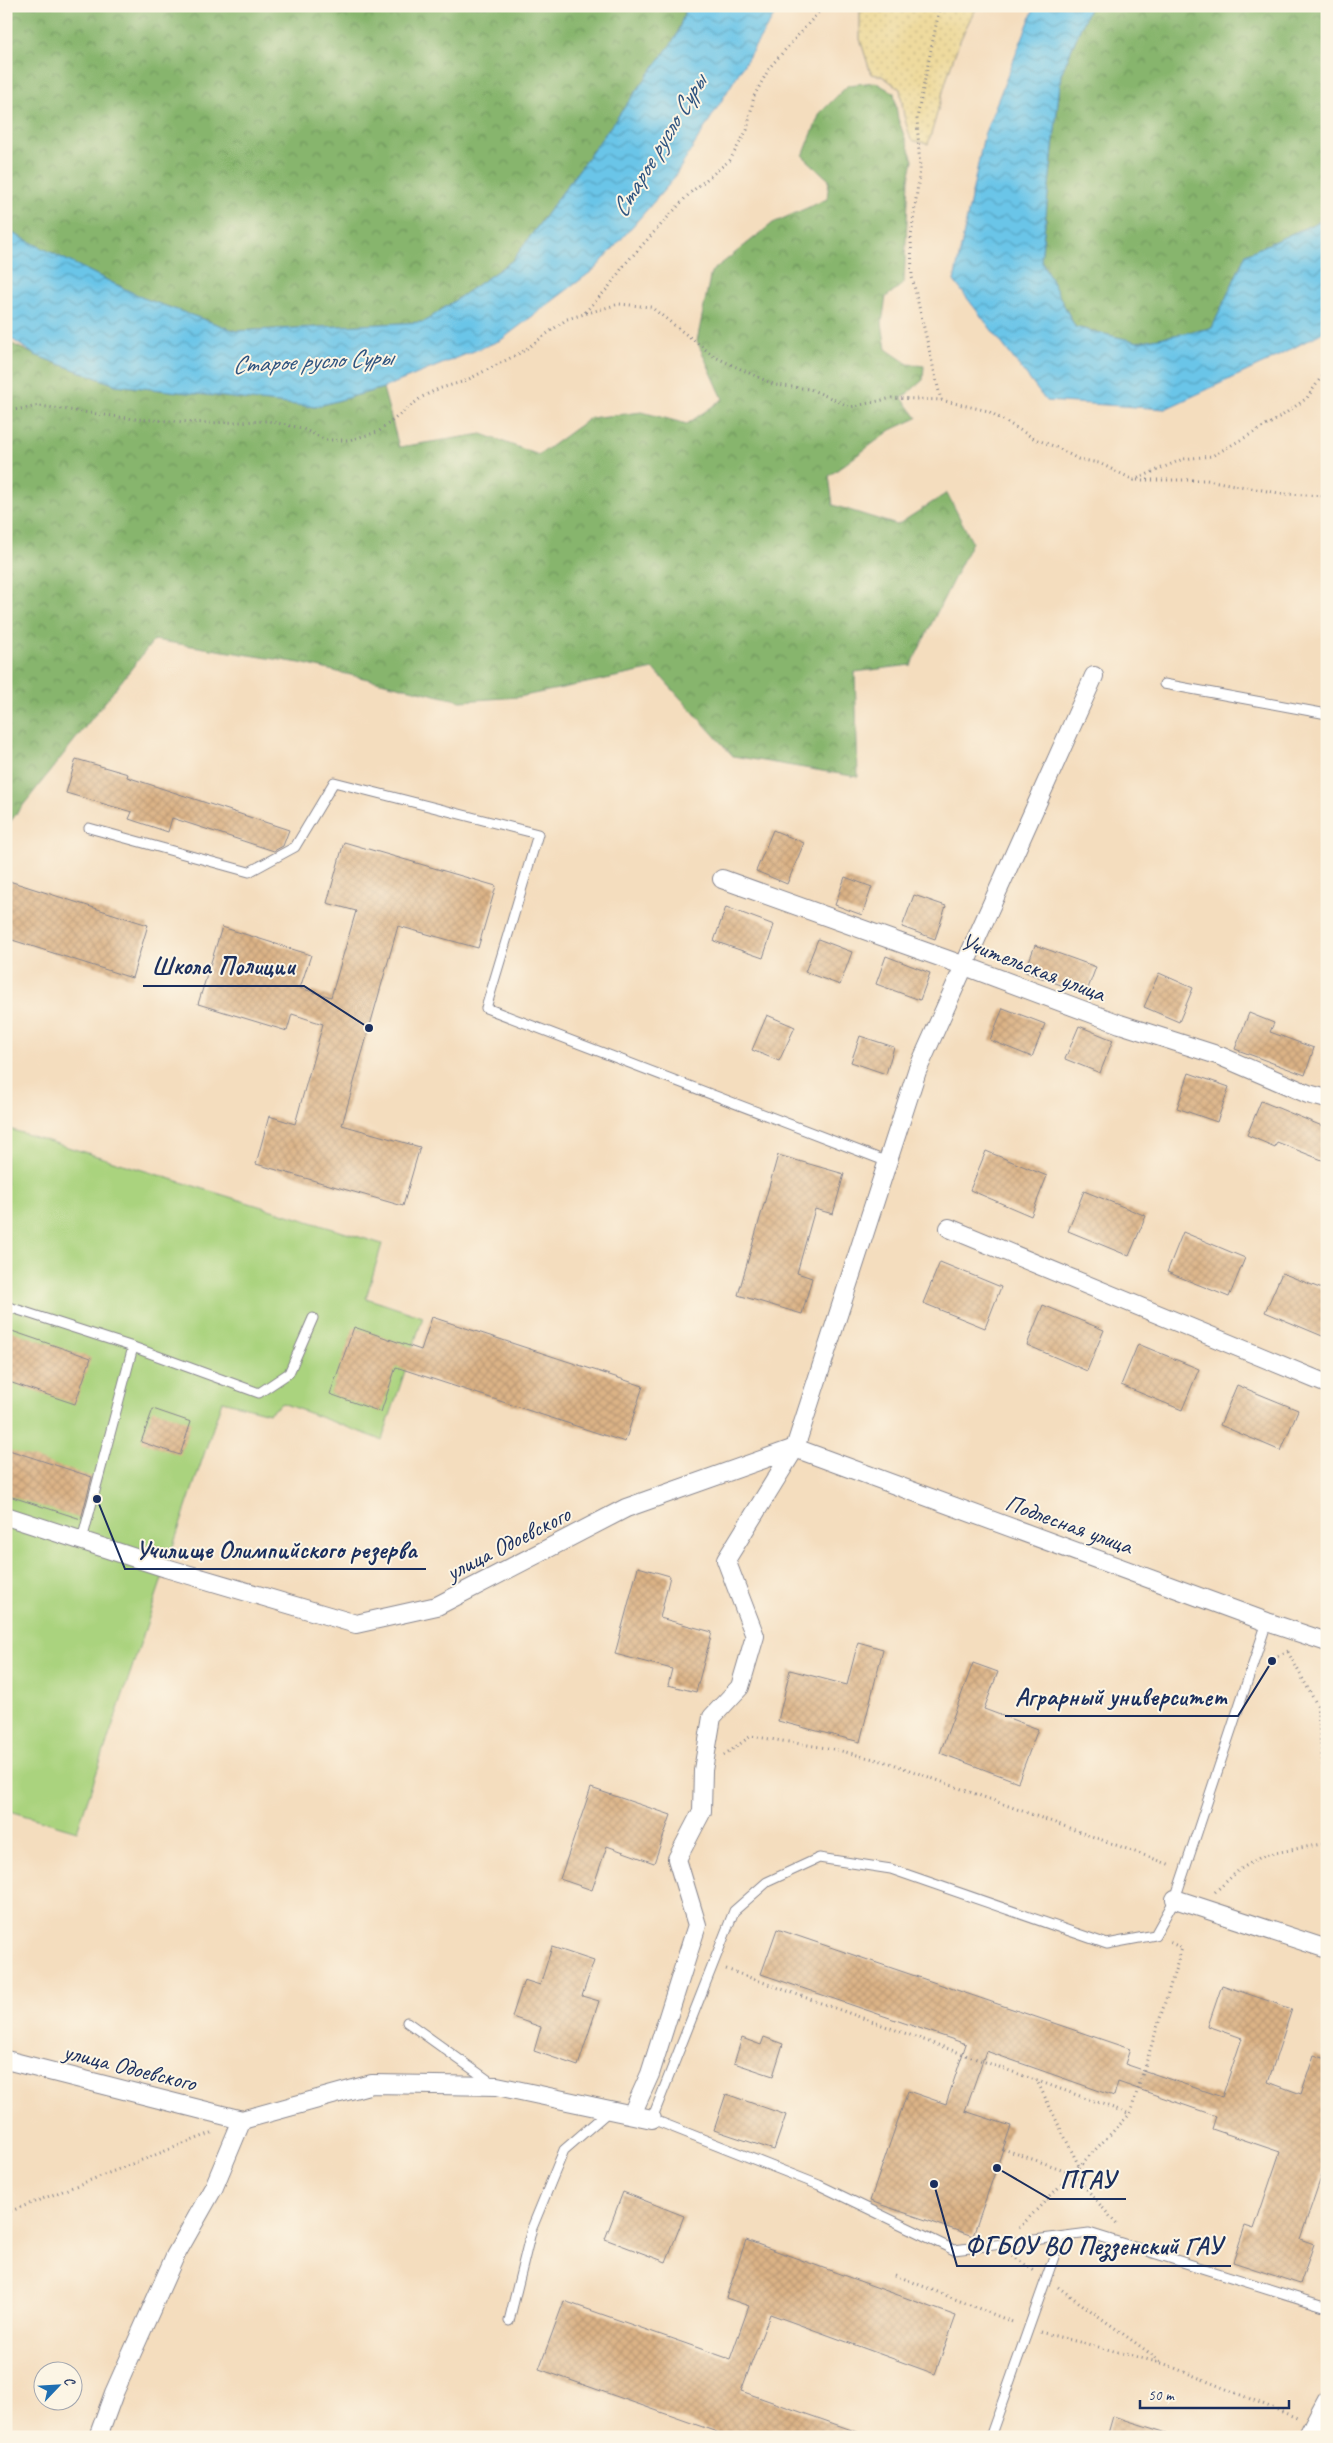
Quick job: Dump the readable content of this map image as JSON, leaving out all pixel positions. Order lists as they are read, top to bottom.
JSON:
{
  "streets": {
    "street": ["Учительская улица", "Подлесная улица", "улица Одоевского"]
  },
  "crossings": [
    ["Подлесная улица", "улица Одоевского"]
  ],
  "water": ["Старое русло Суры"],
  "places": [
    "Школа Полиции",
    "Училище Олимпийского резерва",
    "Аграрный университет",
    "ПГАУ",
    "ФГБОУ ВО Пеззенский ГАУ"
  ],
  "scale_bar": "50 m",
  "north": "top right"
}
